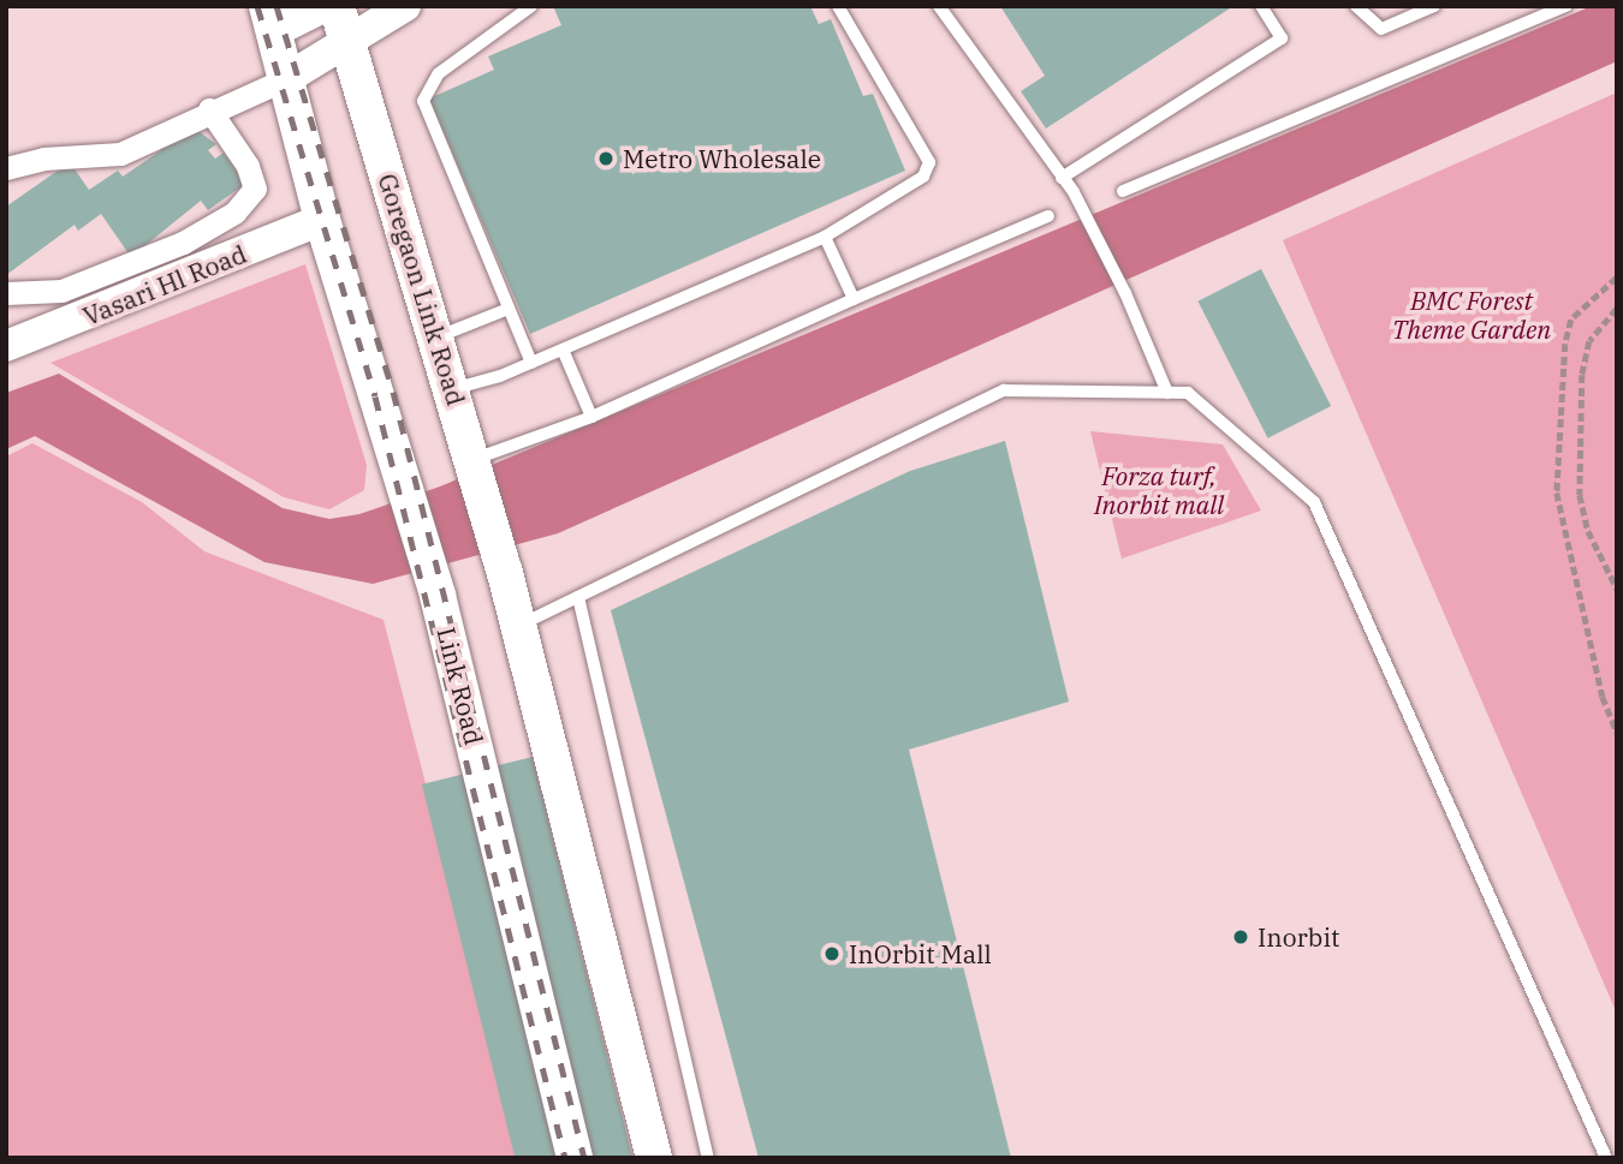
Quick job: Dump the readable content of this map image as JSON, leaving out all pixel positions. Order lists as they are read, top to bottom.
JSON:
{
  "streets": {
    "main road": ["Goregaon Link Road", "Link Road"],
    "street": ["Vasari Hl Road"]
  },
  "crossings": [
    ["Vasari Hl Road", "Link Road"]
  ],
  "parks": ["BMC Forest Theme Garden", "Forza turf, Inorbit mall"],
  "places": ["Metro Wholesale", "Inorbit", "InOrbit Mall"]
}
